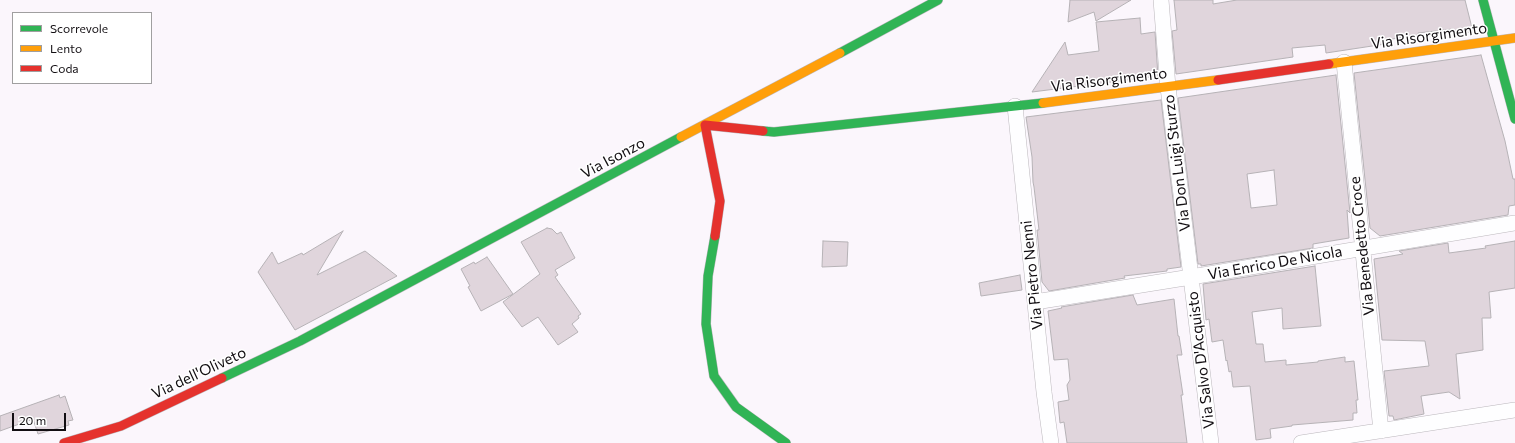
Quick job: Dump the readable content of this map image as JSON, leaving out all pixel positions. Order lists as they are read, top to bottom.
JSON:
{
  "streets": {
    "street": [
      "Via Risorgimento",
      "Via Isonzo",
      "Via Don Luigi Sturzo",
      "Via Benedetto Croce",
      "Via Enrico De Nicola",
      "Via Pietro Nenni",
      "Via Salvo D'Acquisto",
      "Via dell'Oliveto"
    ]
  },
  "crossings": [
    ["Via Risorgimento", "Via Isonzo"],
    ["Via Risorgimento", "Via Don Luigi Sturzo"],
    ["Via Risorgimento", "Via Benedetto Croce"],
    ["Via Risorgimento", "Via Pietro Nenni"],
    ["Via Isonzo", "Via dell'Oliveto"],
    ["Via Don Luigi Sturzo", "Via Enrico De Nicola"],
    ["Via Don Luigi Sturzo", "Via Salvo D'Acquisto"],
    ["Via Benedetto Croce", "Via Enrico De Nicola"],
    ["Via Enrico De Nicola", "Via Pietro Nenni"],
    ["Via Enrico De Nicola", "Via Salvo D'Acquisto"]
  ],
  "legend": ["Scorrevole", "Lento", "Coda"],
  "scale_bar": "20 m"
}
